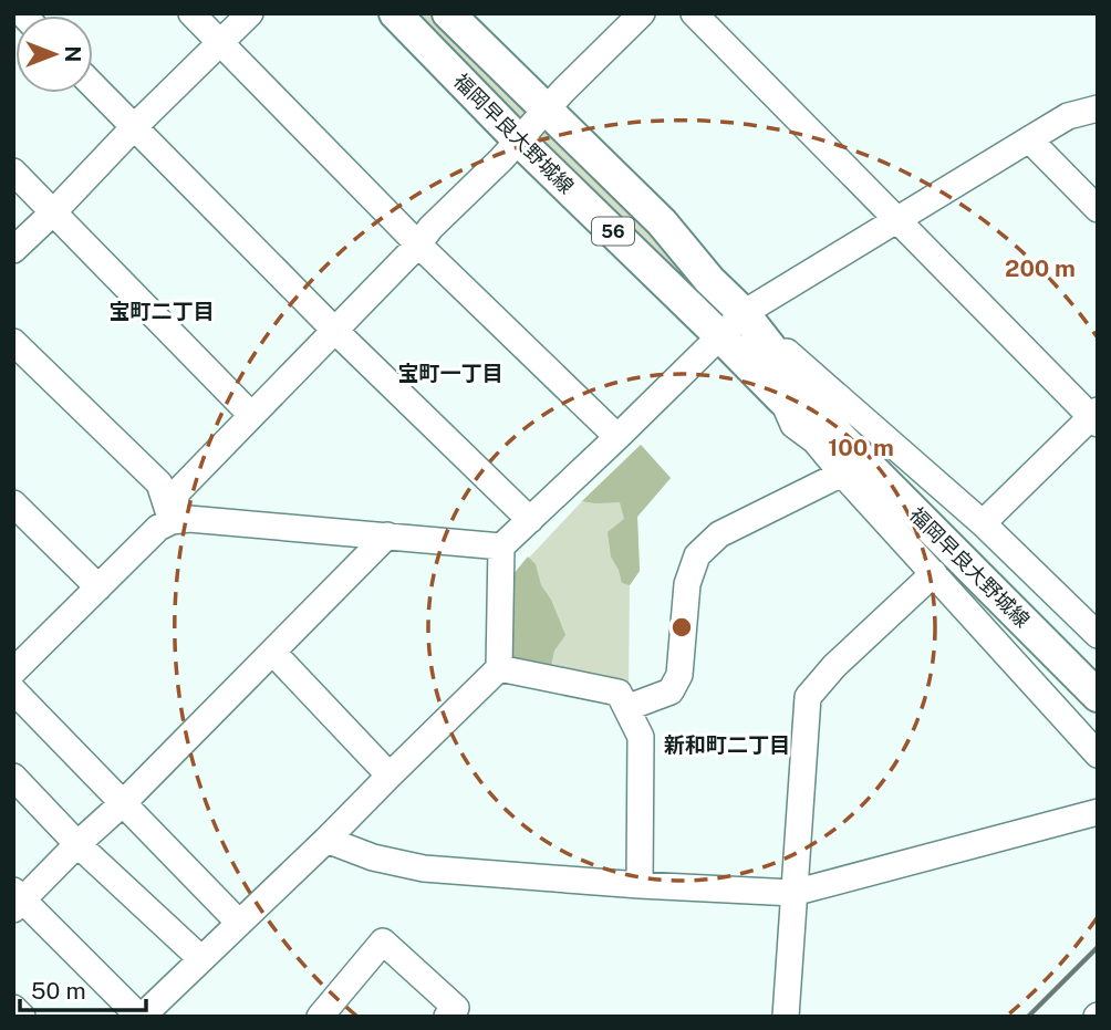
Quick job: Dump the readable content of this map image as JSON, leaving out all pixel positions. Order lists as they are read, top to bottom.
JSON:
{
  "streets": {
    "main road": ["福岡早良大野城線", "56"]
  },
  "districts": ["宝町二丁目", "宝町一丁目", "新和町二丁目"],
  "scale_bar": "50 m",
  "north": "right",
  "rings": ["200 m", "100 m"]
}
